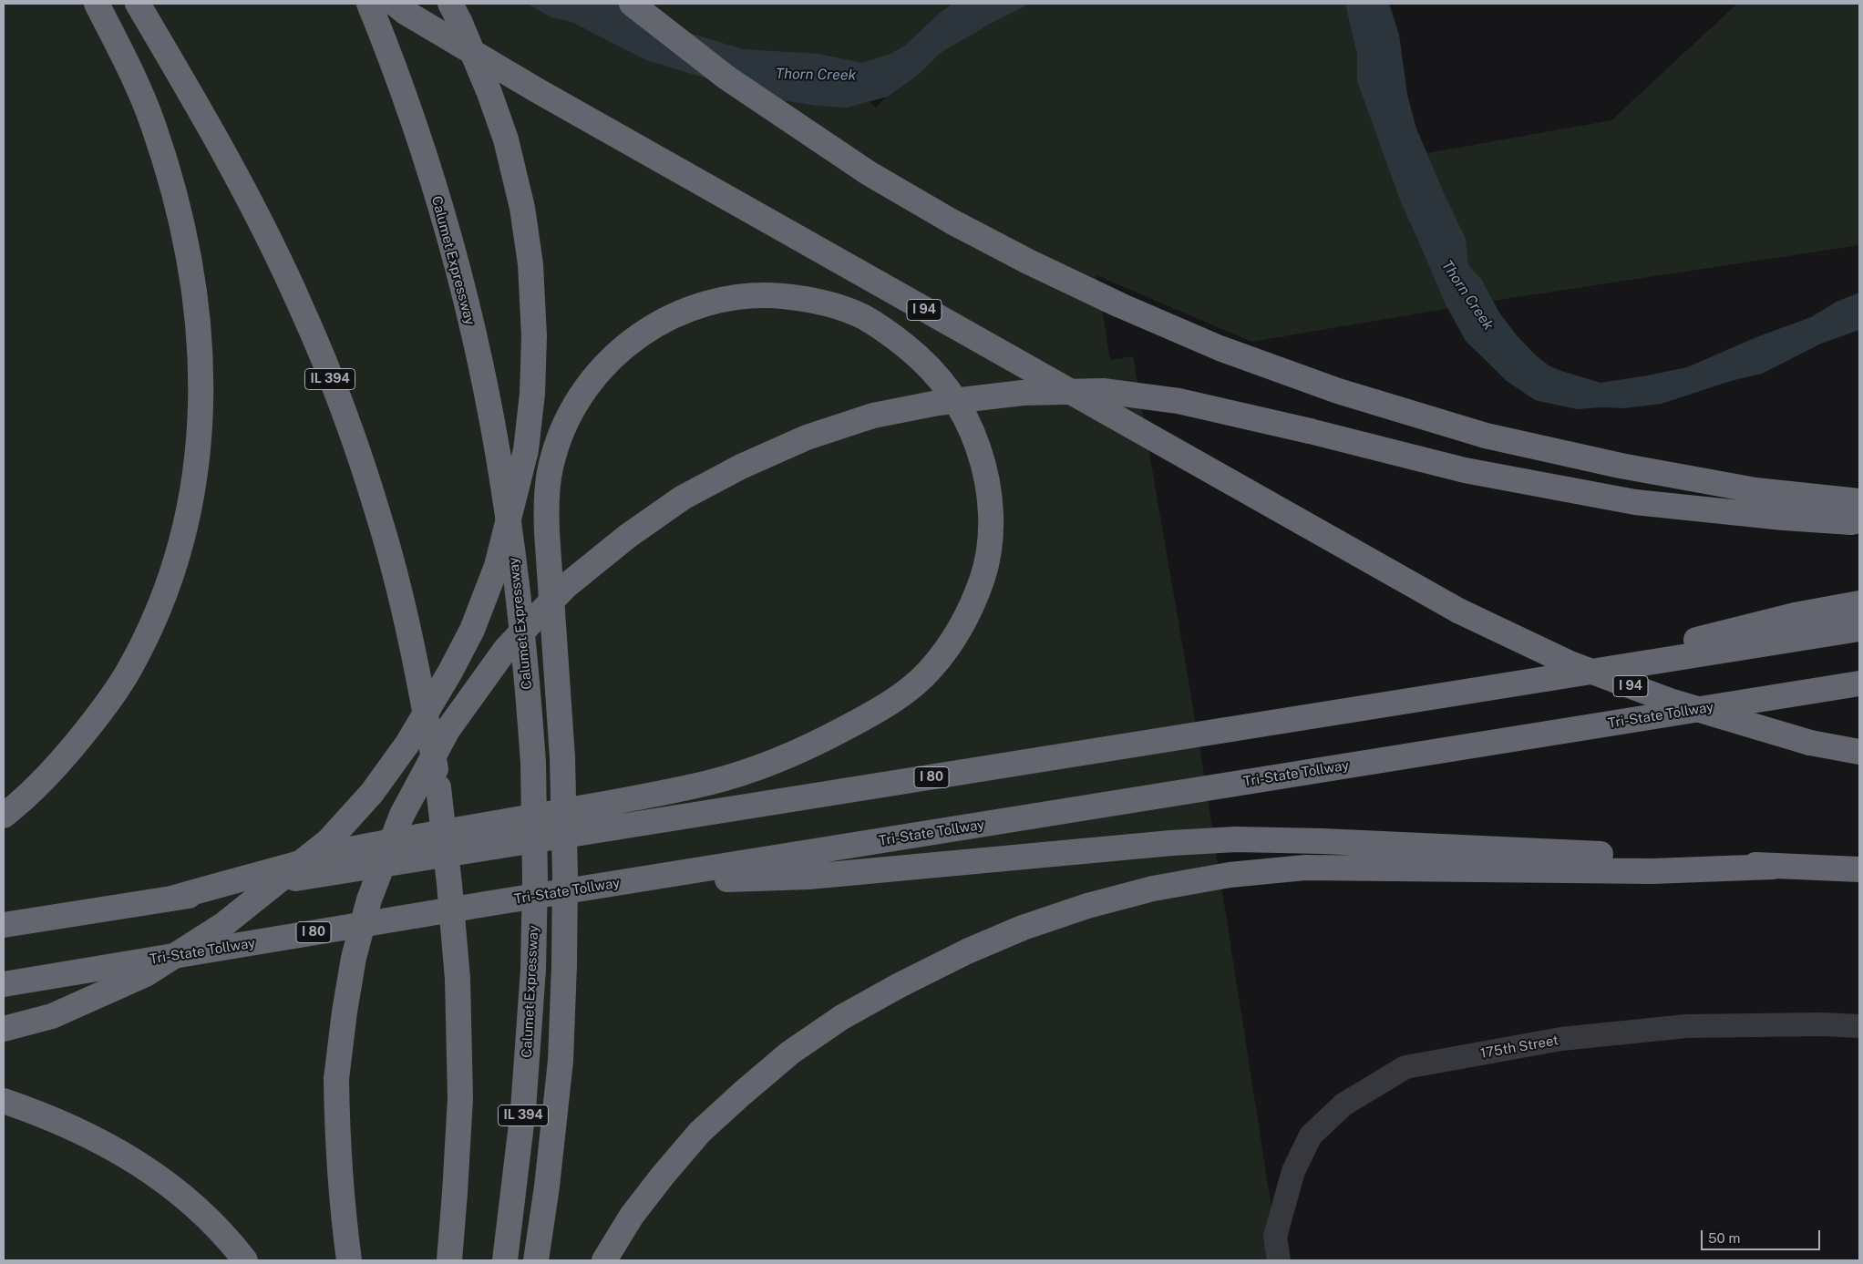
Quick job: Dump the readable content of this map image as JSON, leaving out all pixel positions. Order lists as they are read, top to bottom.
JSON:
{
  "streets": {
    "highway": [
      "Calumet Expressway",
      "I 94",
      "IL 394",
      "Tri-State Tollway",
      "I 80"
    ],
    "street": ["175th Street"]
  },
  "water": ["Thorn Creek"],
  "scale_bar": "50 m"
}
